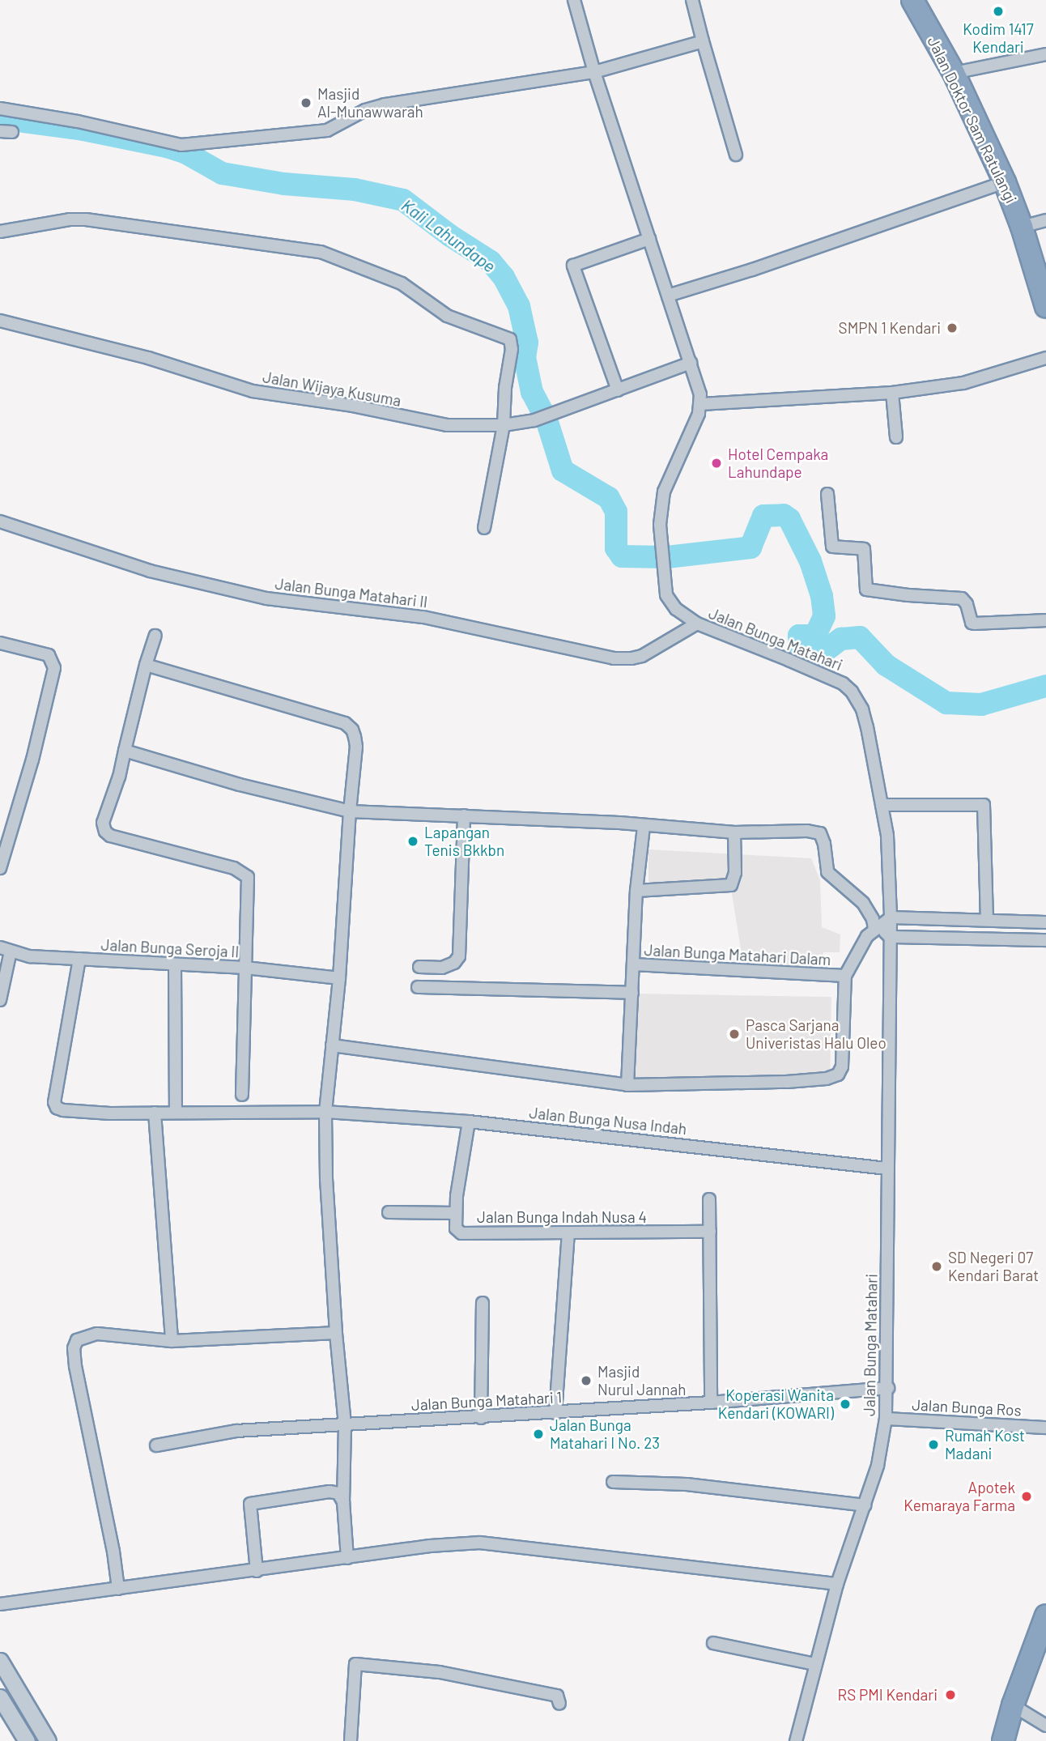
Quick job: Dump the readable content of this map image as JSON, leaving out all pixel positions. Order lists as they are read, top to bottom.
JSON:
{
  "streets": {
    "highway": ["Jalan Doktor Sam Ratulangi"],
    "street": [
      "Jalan Wijaya Kusuma",
      "Jalan Bunga Matahari II",
      "Jalan Bunga Matahari",
      "Jalan Bunga Seroja II",
      "Jalan Bunga Matahari Dalam",
      "Jalan Bunga Nusa Indah",
      "Jalan Bunga Indah Nusa 4",
      "Jalan Bunga Matahari 1",
      "Jalan Bunga Ros"
    ]
  },
  "crossings": [
    ["Jalan Bunga Matahari II", "Jalan Bunga Matahari"],
    ["Jalan Bunga Matahari", "Jalan Bunga Nusa Indah"],
    ["Jalan Bunga Matahari", "Jalan Bunga Matahari 1"],
    ["Jalan Bunga Matahari", "Jalan Bunga Ros"],
    ["Jalan Bunga Seroja II", "Jalan Bunga Nusa Indah"],
    ["Jalan Bunga Nusa Indah", "Jalan Bunga Indah Nusa 4"]
  ],
  "water": ["Kali Lahundape"],
  "places": [
    "Kodim 1417 Kendari",
    "Masjid Al-Munawwarah",
    "SMPN 1 Kendari",
    "Hotel Cempaka Lahundape",
    "Lapangan Tenis Bkkbn",
    "Pasca Sarjana Univeristas Halu Oleo",
    "SD Negeri 07 Kendari Barat",
    "Masjid Nurul Jannah",
    "Koperasi Wanita Kendari (KOWARI)",
    "Jalan Bunga Matahari I No. 23",
    "Rumah Kost Madani",
    "Apotek Kemaraya Farma",
    "RS PMI Kendari"
  ]
}
